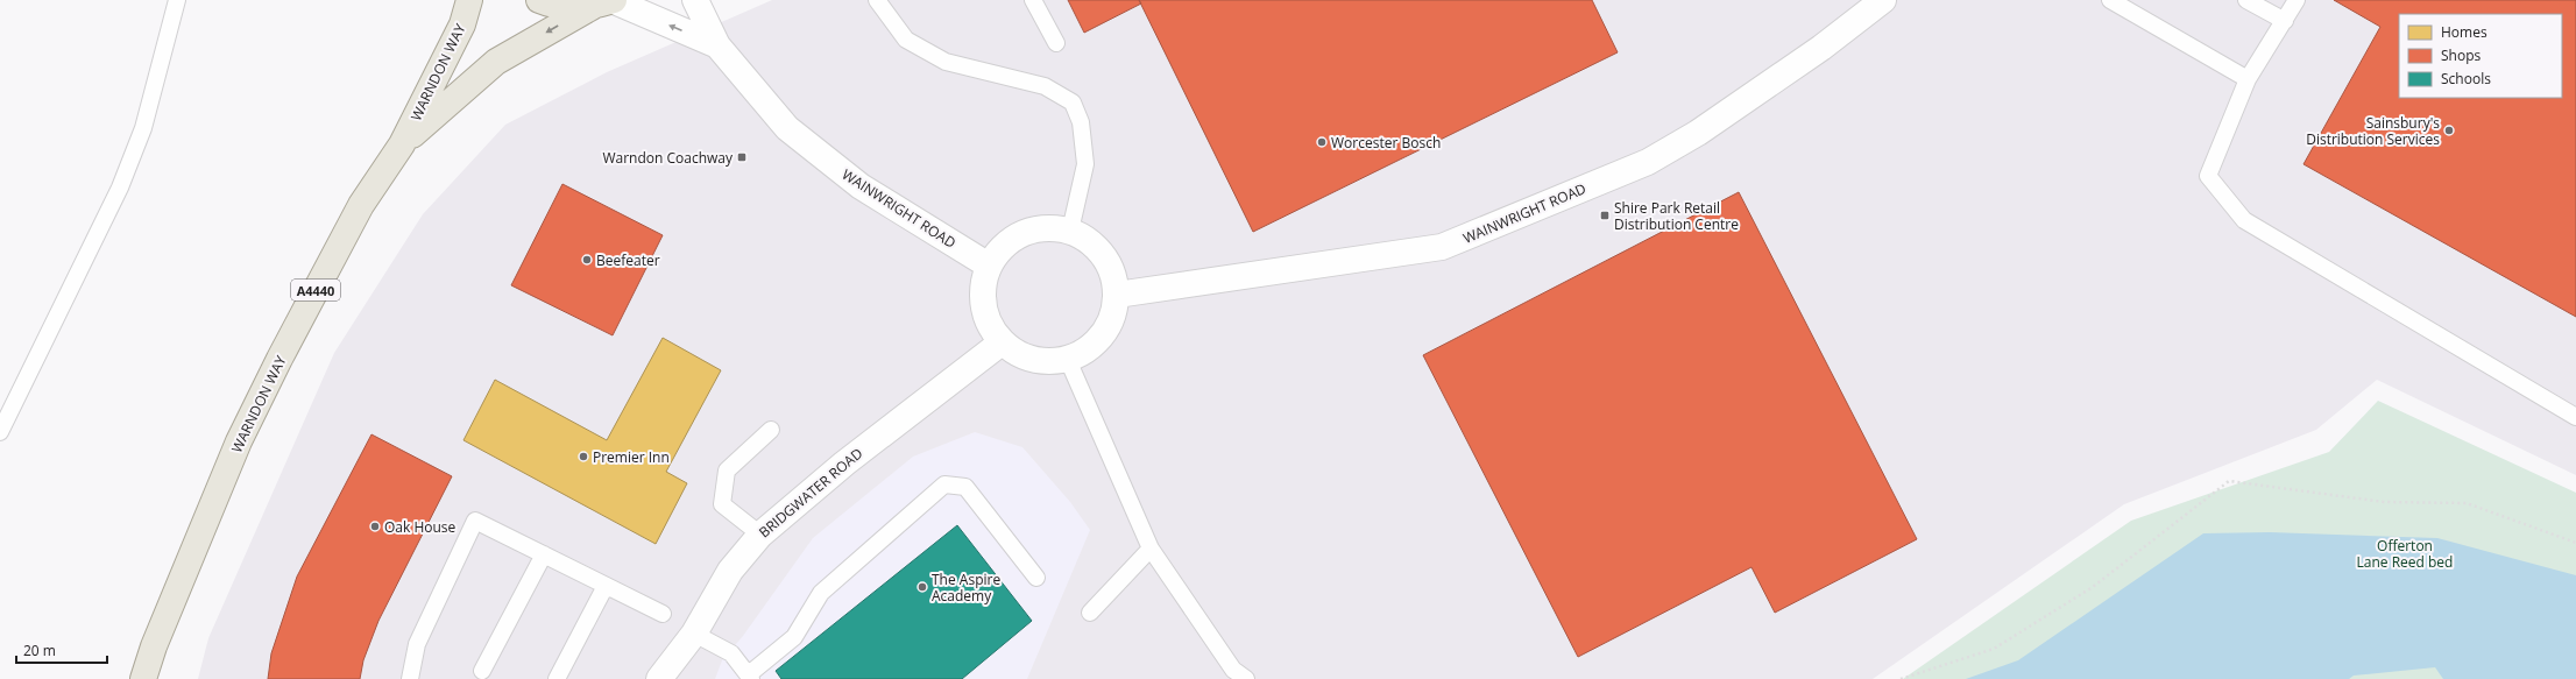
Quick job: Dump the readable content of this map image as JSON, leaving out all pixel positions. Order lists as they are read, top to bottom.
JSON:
{
  "streets": {
    "main road": ["WARNDON WAY", "A4440"],
    "street": ["WAINWRIGHT ROAD", "BRIDGWATER ROAD"]
  },
  "crossings": [
    ["WARNDON WAY", "WAINWRIGHT ROAD"],
    ["WAINWRIGHT ROAD", "BRIDGWATER ROAD"]
  ],
  "parks": ["Offerton Lane Reed bed"],
  "places": {
    "other": [
      "Sainsbury's Distribution Services",
      "Worcester Bosch",
      "Beefeater",
      "Premier Inn",
      "Oak House",
      "The Aspire Academy"
    ],
    "transit": ["Warndon Coachway", "Shire Park Retail Distribution Centre"]
  },
  "legend": ["Homes", "Shops", "Schools"],
  "scale_bar": "20 m"
}
